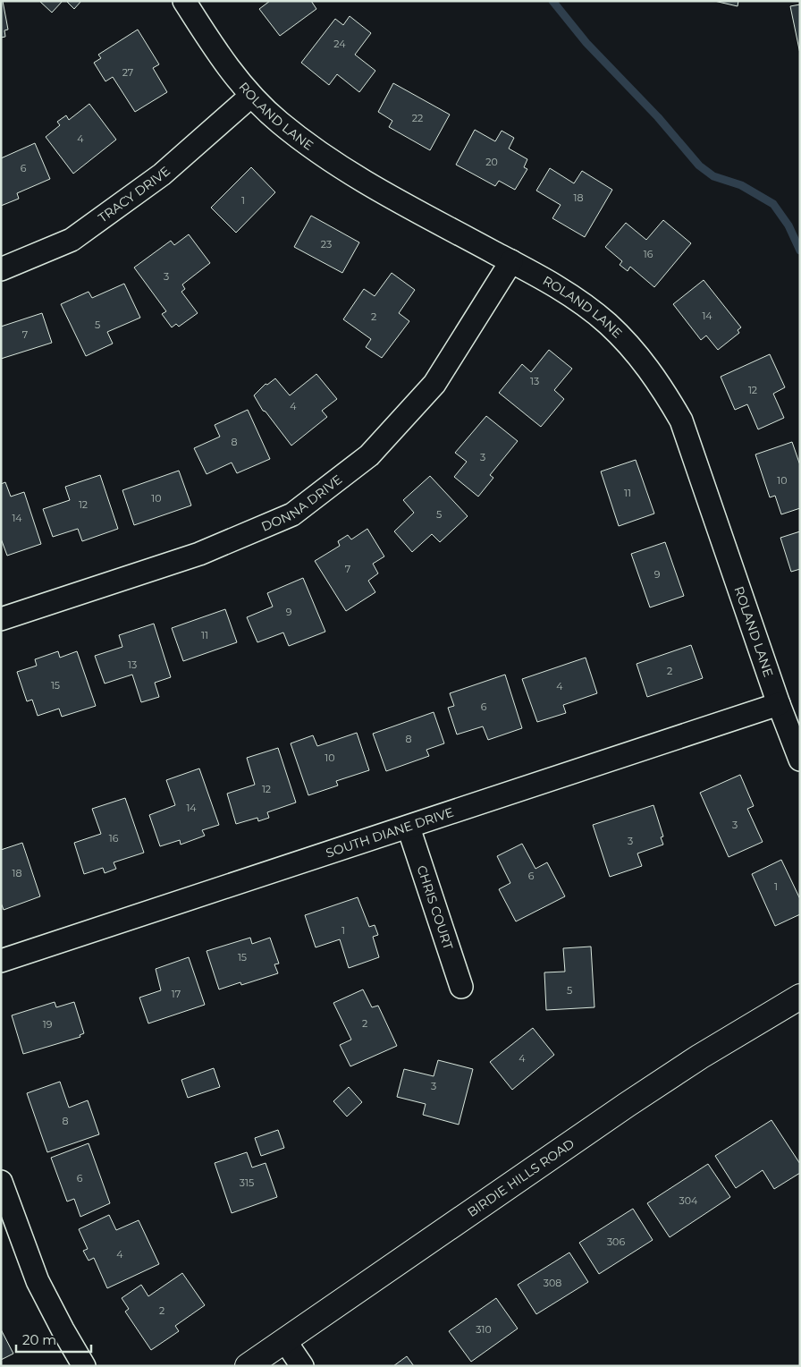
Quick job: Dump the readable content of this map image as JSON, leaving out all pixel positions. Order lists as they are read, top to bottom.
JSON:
{
  "streets": {
    "main road": ["BIRDIE HILLS ROAD"],
    "street": [
      "ROLAND LANE",
      "TRACY DRIVE",
      "DONNA DRIVE",
      "SOUTH DIANE DRIVE",
      "CHRIS COURT"
    ]
  },
  "crossings": [
    ["ROLAND LANE", "TRACY DRIVE"],
    ["ROLAND LANE", "DONNA DRIVE"],
    ["ROLAND LANE", "SOUTH DIANE DRIVE"],
    ["SOUTH DIANE DRIVE", "CHRIS COURT"]
  ],
  "house_numbers": [
    "24",
    "27",
    "22",
    "4",
    "20",
    "6",
    "18",
    "1",
    "23",
    "16",
    "3",
    "14",
    "2",
    "5",
    "7",
    "13",
    "12",
    "4",
    "8",
    "3",
    "10",
    "11",
    "10",
    "12",
    "5",
    "14",
    "7",
    "9",
    "9",
    "11",
    "13",
    "2",
    "15",
    "4",
    "6",
    "8",
    "10",
    "12",
    "14",
    "3",
    "16",
    "3",
    "18",
    "6",
    "1",
    "1",
    "15",
    "5",
    "17",
    "2",
    "19",
    "4",
    "3",
    "8",
    "6",
    "315",
    "304",
    "306",
    "4",
    "308",
    "2",
    "310"
  ],
  "scale_bar": "20 m"
}
